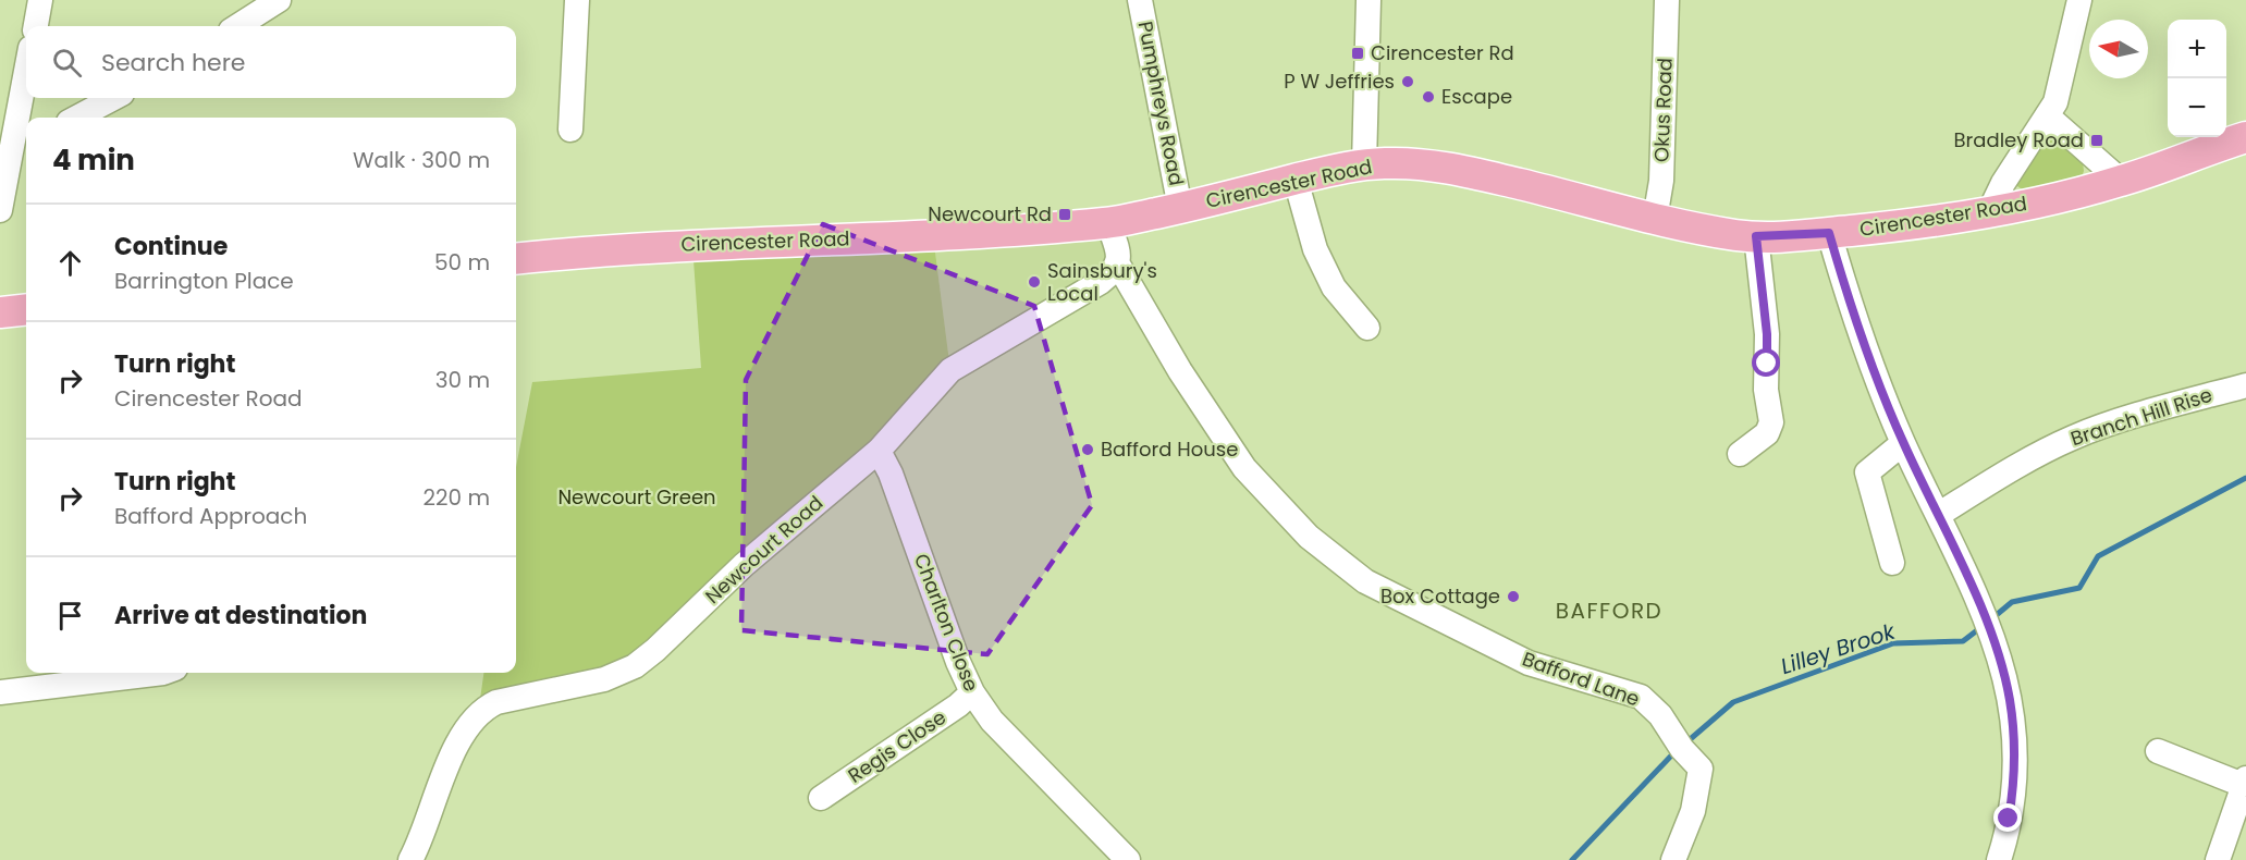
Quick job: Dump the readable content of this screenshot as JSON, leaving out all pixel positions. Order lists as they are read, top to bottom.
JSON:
{
  "streets": {
    "main road": ["Cirencester Road"],
    "street": [
      "Pumphreys Road",
      "Okus Road",
      "Branch Hill Rise",
      "Newcourt Road",
      "Charlton Close",
      "Bafford Lane",
      "Regis Close"
    ]
  },
  "crossings": [
    ["Pumphreys Road", "Cirencester Road"],
    ["Okus Road", "Cirencester Road"],
    ["Newcourt Road", "Charlton Close"],
    ["Newcourt Road", "Bafford Lane"],
    ["Charlton Close", "Regis Close"]
  ],
  "districts": ["BAFFORD"],
  "water": ["Lilley Brook"],
  "parks": ["Newcourt Green"],
  "places": {
    "transit": ["Cirencester Rd", "Bradley Road", "Newcourt Rd"],
    "other": [
      "P W Jeffries",
      "Escape",
      "Sainsbury's Local",
      "Bafford House",
      "Box Cottage"
    ]
  },
  "north": "left",
  "page": {
    "map_buttons": ["+", "−"],
    "search": "Search here",
    "heading": ["4 min", "Walk · 300 m"],
    "list": [
      ["Continue", "Barrington Place", "50 m"],
      ["Turn right", "Cirencester Road", "30 m"],
      ["Turn right", "Bafford Approach", "220 m"],
      "Arrive at destination"
    ]
  }
}
